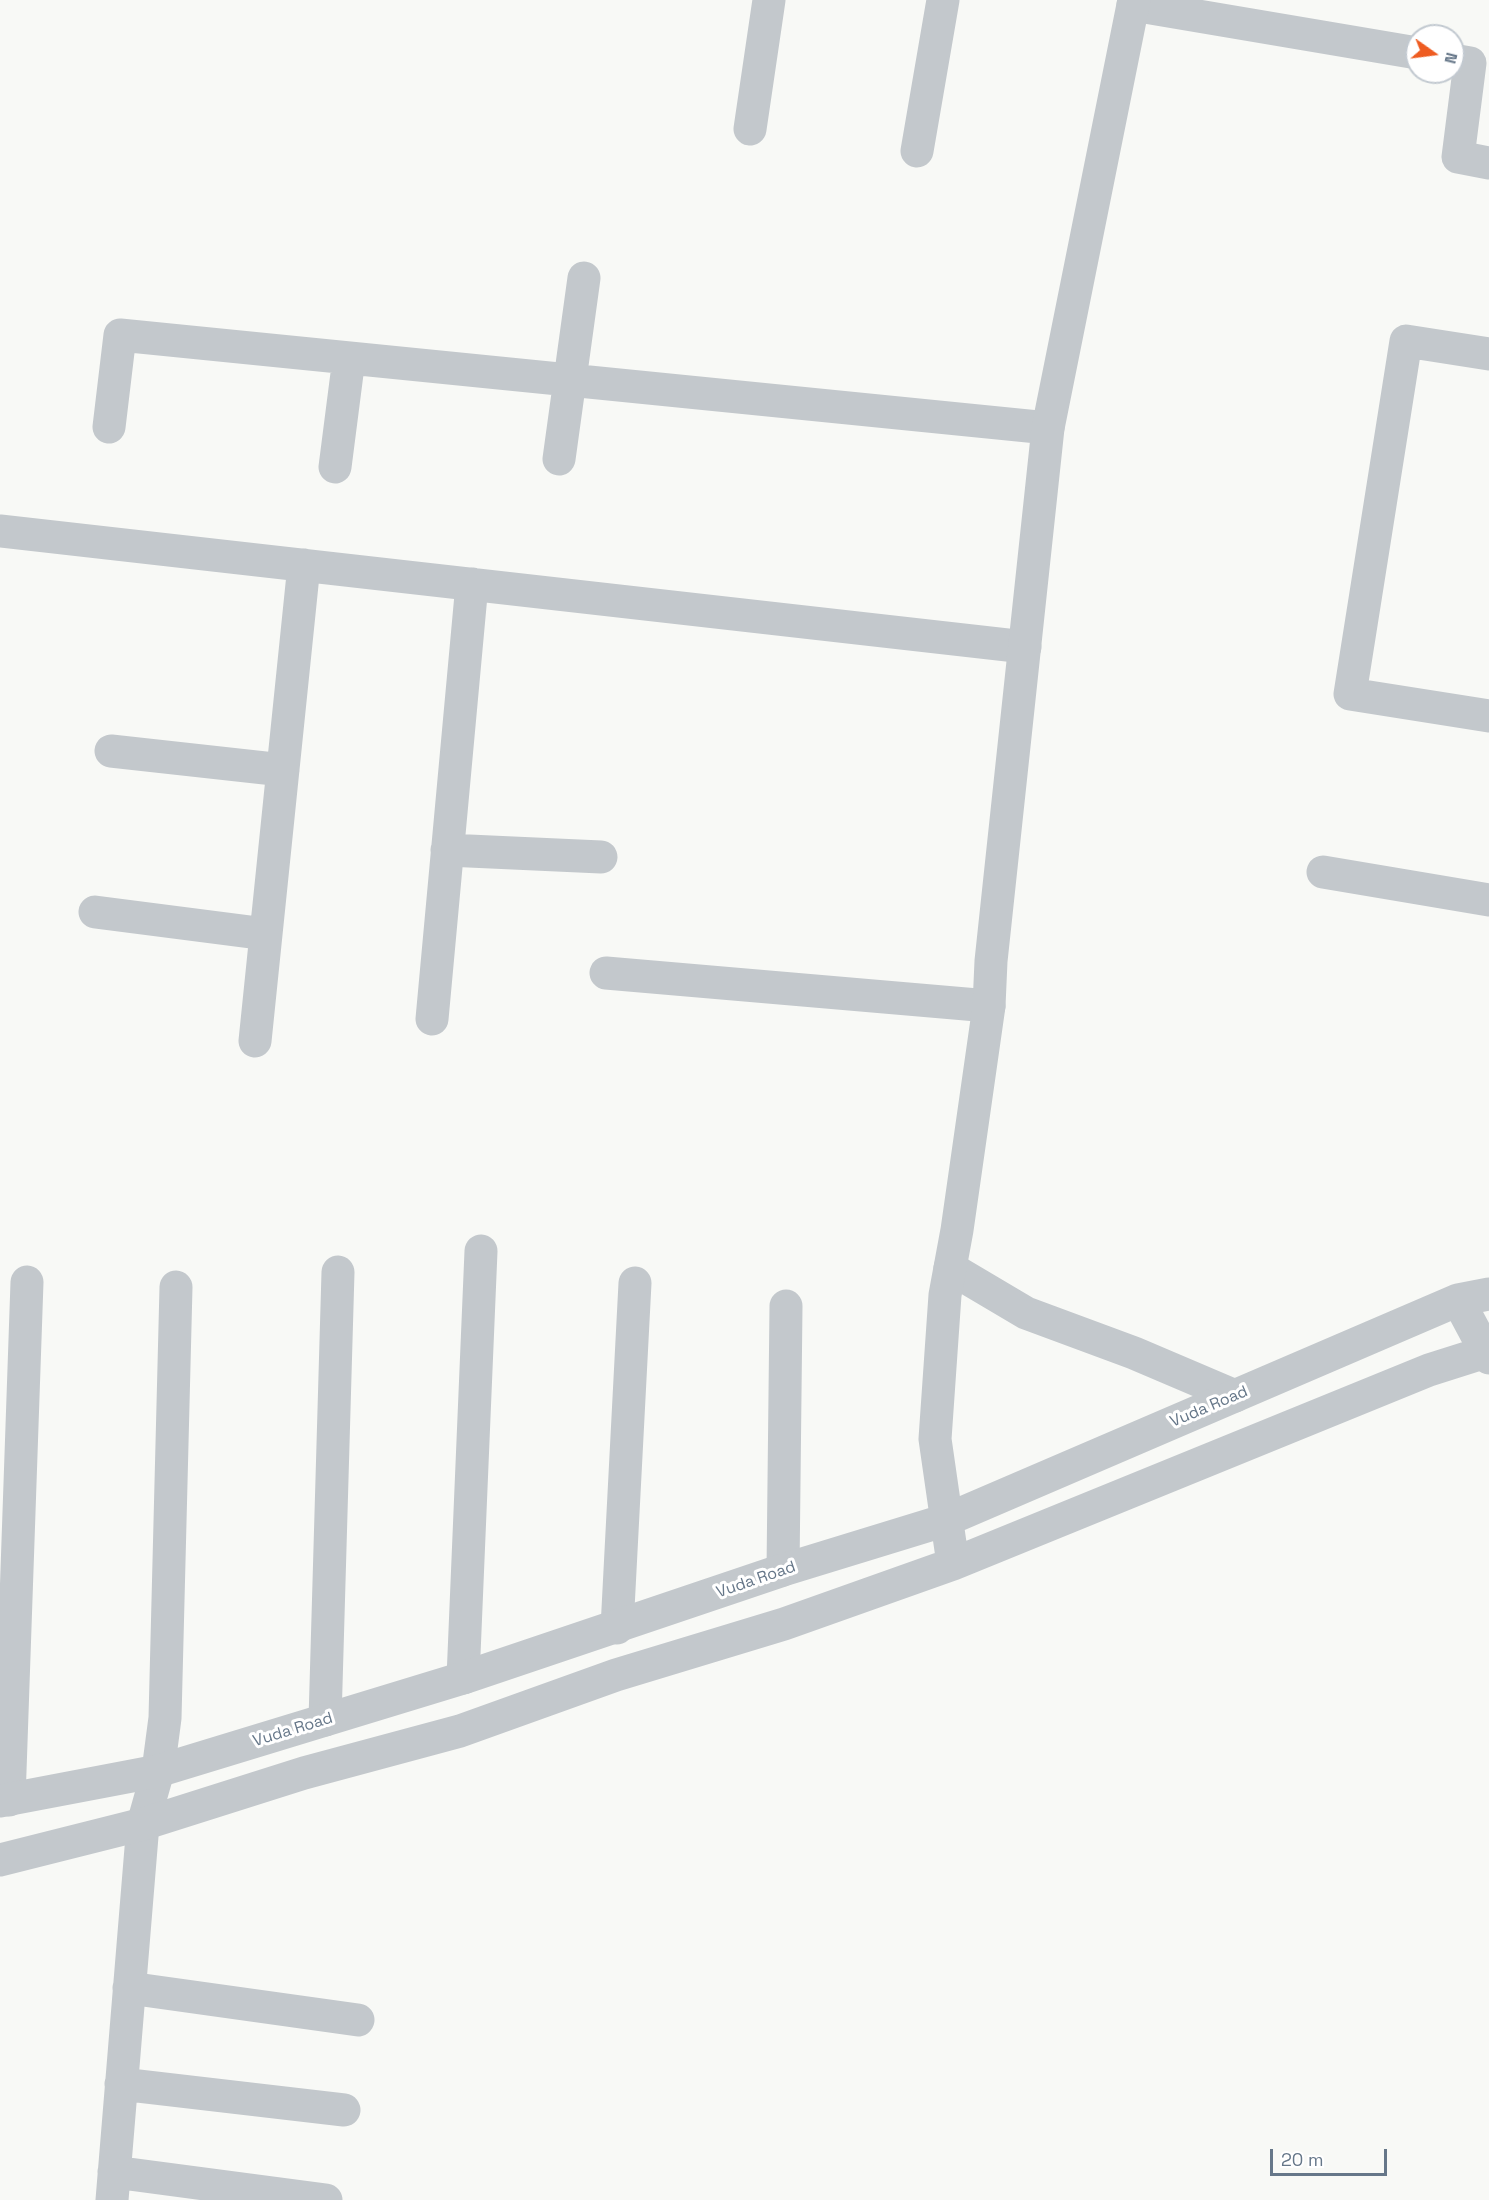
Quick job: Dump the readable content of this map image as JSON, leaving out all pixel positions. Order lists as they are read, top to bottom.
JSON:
{
  "streets": {
    "street": ["Vuda Road"]
  },
  "scale_bar": "20 m",
  "north": "right"
}
